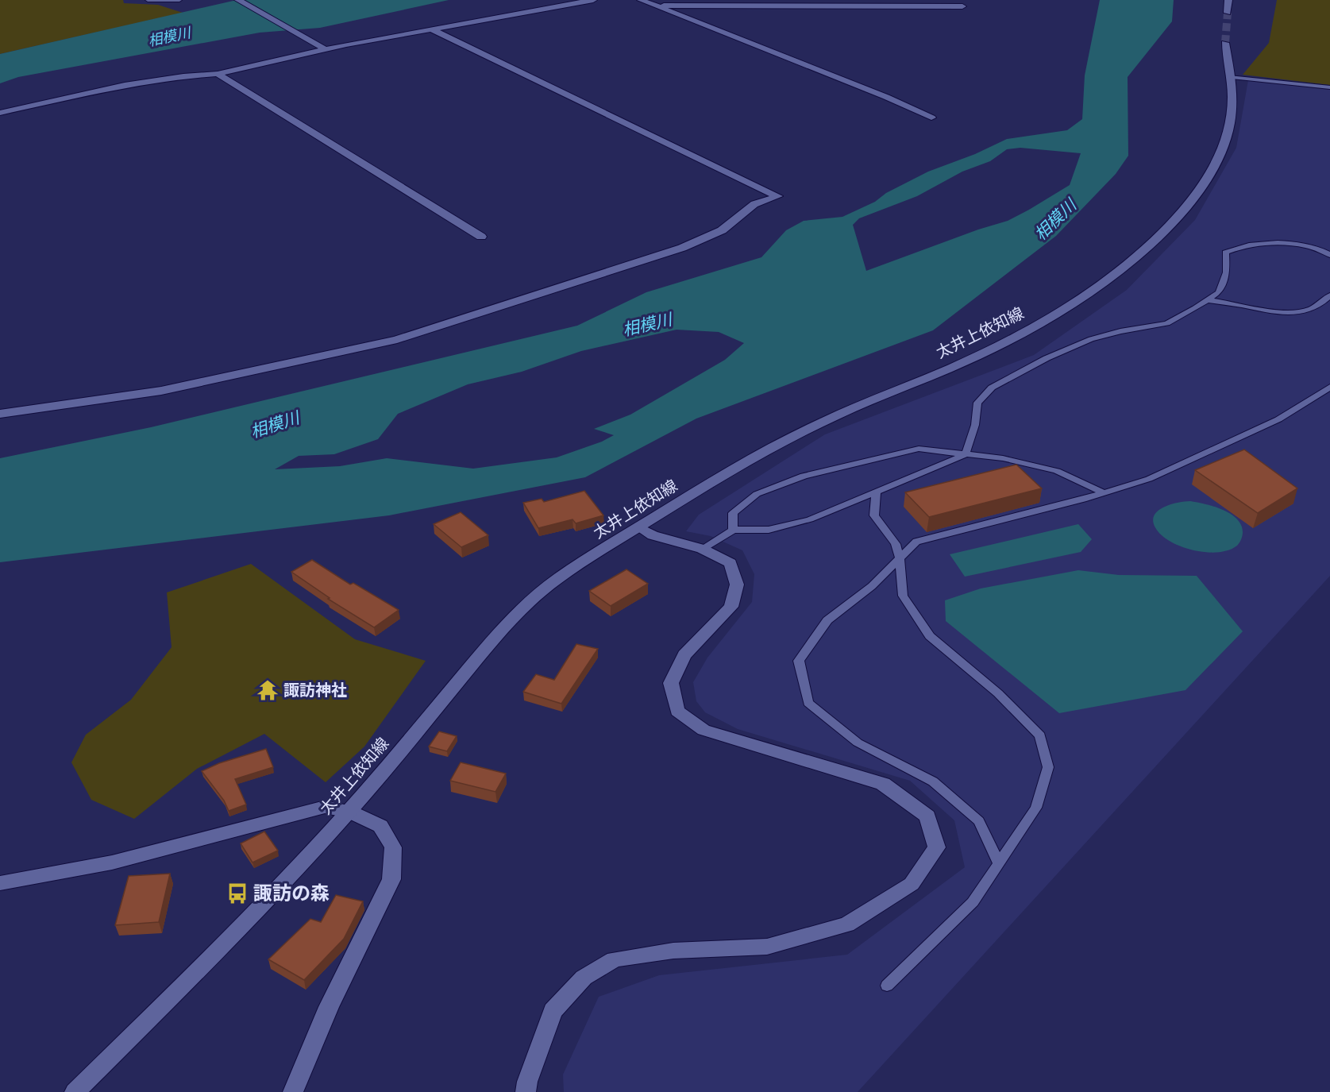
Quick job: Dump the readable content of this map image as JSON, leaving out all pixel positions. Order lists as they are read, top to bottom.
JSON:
{
  "streets": {
    "street": ["太井上依知線"]
  },
  "water": ["相模川"],
  "places": {
    "temple": ["諏訪神社"],
    "bus stop": ["諏訪の森"]
  }
}
